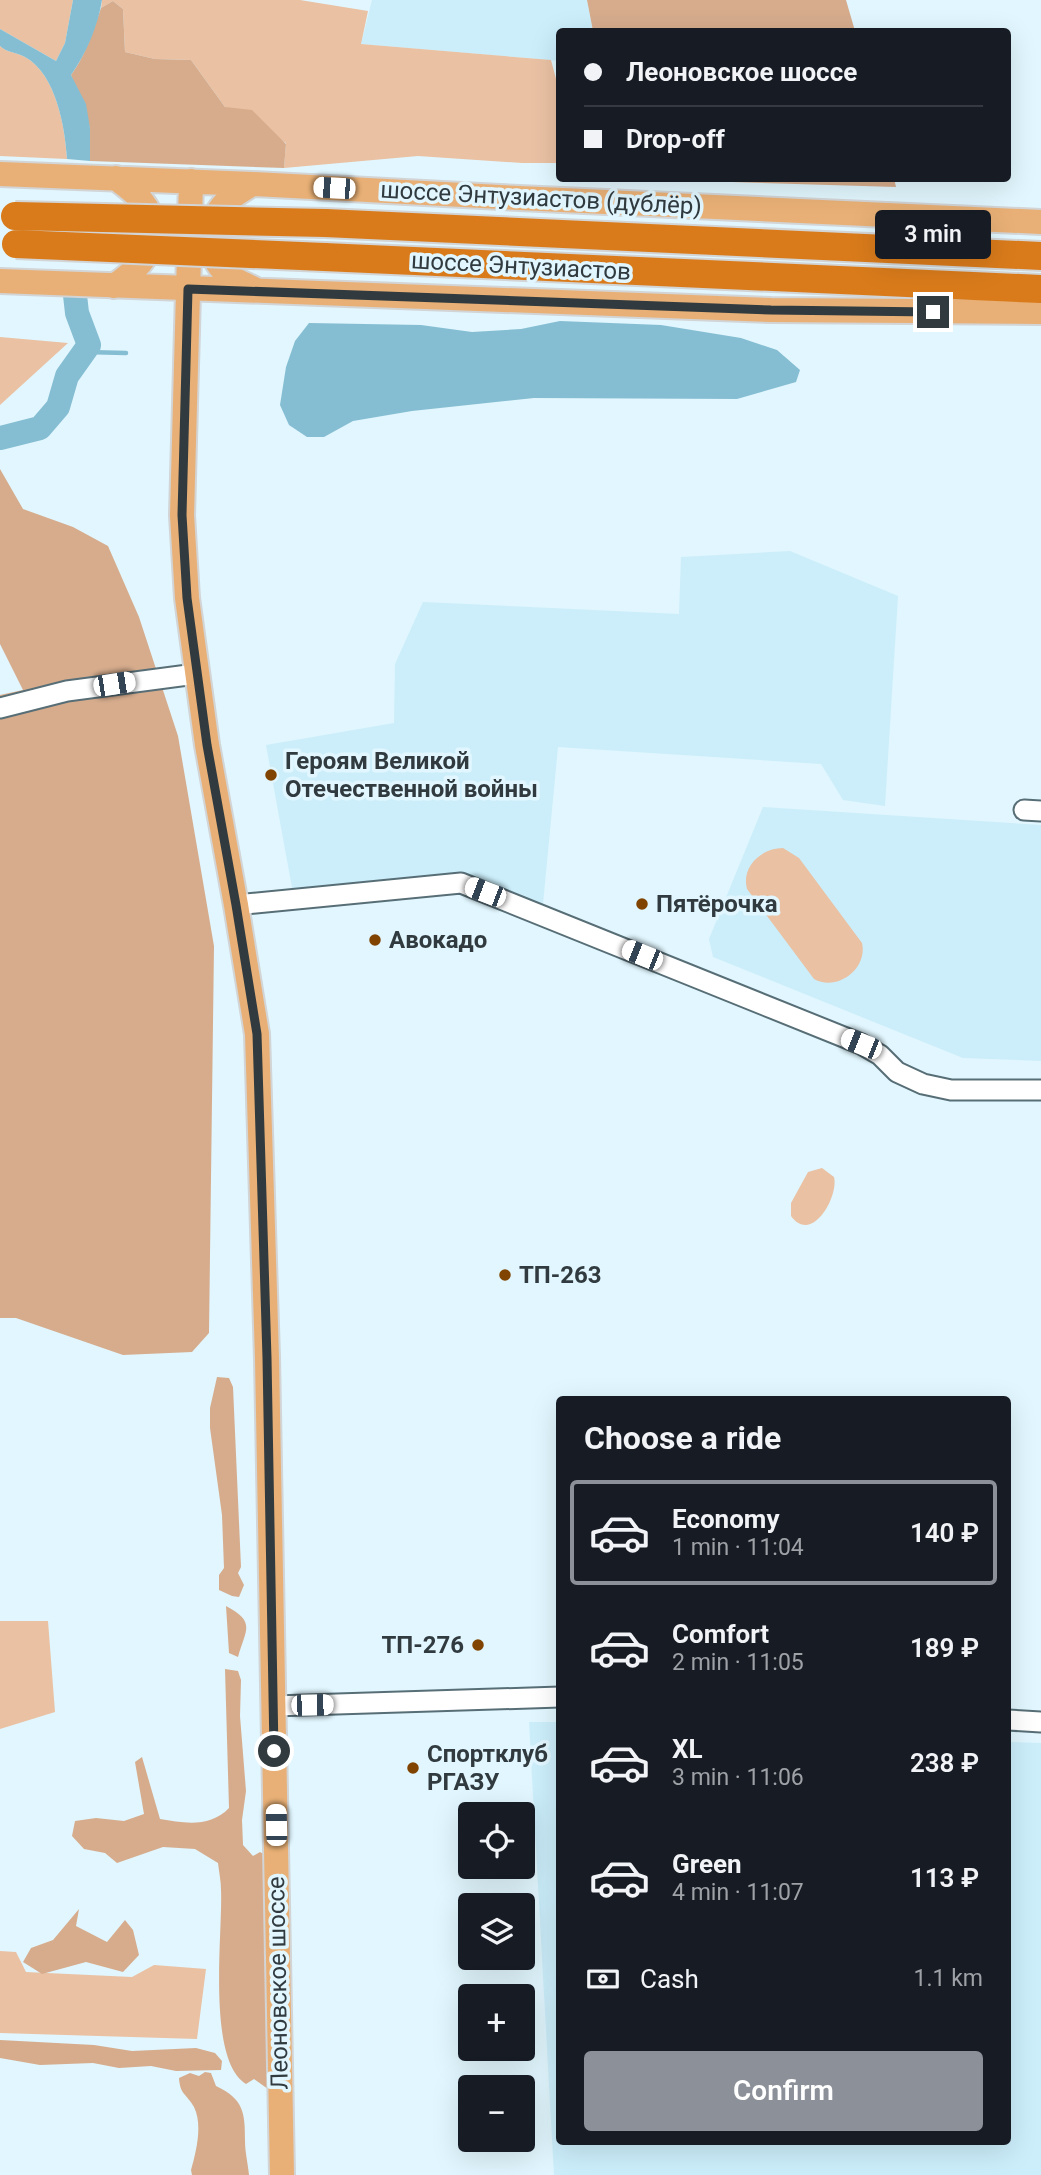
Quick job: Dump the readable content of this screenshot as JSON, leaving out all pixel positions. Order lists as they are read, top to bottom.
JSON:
{
  "streets": {
    "highway": ["шоссе Энтузиастов"],
    "main road": ["шоссе Энтузиастов (дублёр)", "Леоновское шоссе"]
  },
  "crossings": [
    ["шоссе Энтузиастов (дублёр)", "Леоновское шоссе"]
  ],
  "places": [
    "Героям Великой Отечественной войны",
    "Пятёрочка",
    "Авокадо",
    "ТП-263",
    "ТП-276",
    "Спортклуб РГАЗУ"
  ],
  "page": {
    "banner": ["Леоновское шоссе", "Drop-off"],
    "bubble": "3 min",
    "heading": "Choose a ride",
    "list": [
      {
        "name": "Economy",
        "note": "1 min · 11:04",
        "value": "140 ₽"
      },
      {
        "name": "Comfort",
        "note": "2 min · 11:05",
        "value": "189 ₽"
      },
      {
        "name": "XL",
        "note": "3 min · 11:06",
        "value": "238 ₽"
      },
      {
        "name": "Green",
        "note": "4 min · 11:07",
        "value": "113 ₽"
      }
    ],
    "map_buttons": ["+", "−"],
    "pay": ["Cash", "1.1 km"],
    "buttons": "Confirm"
  }
}
